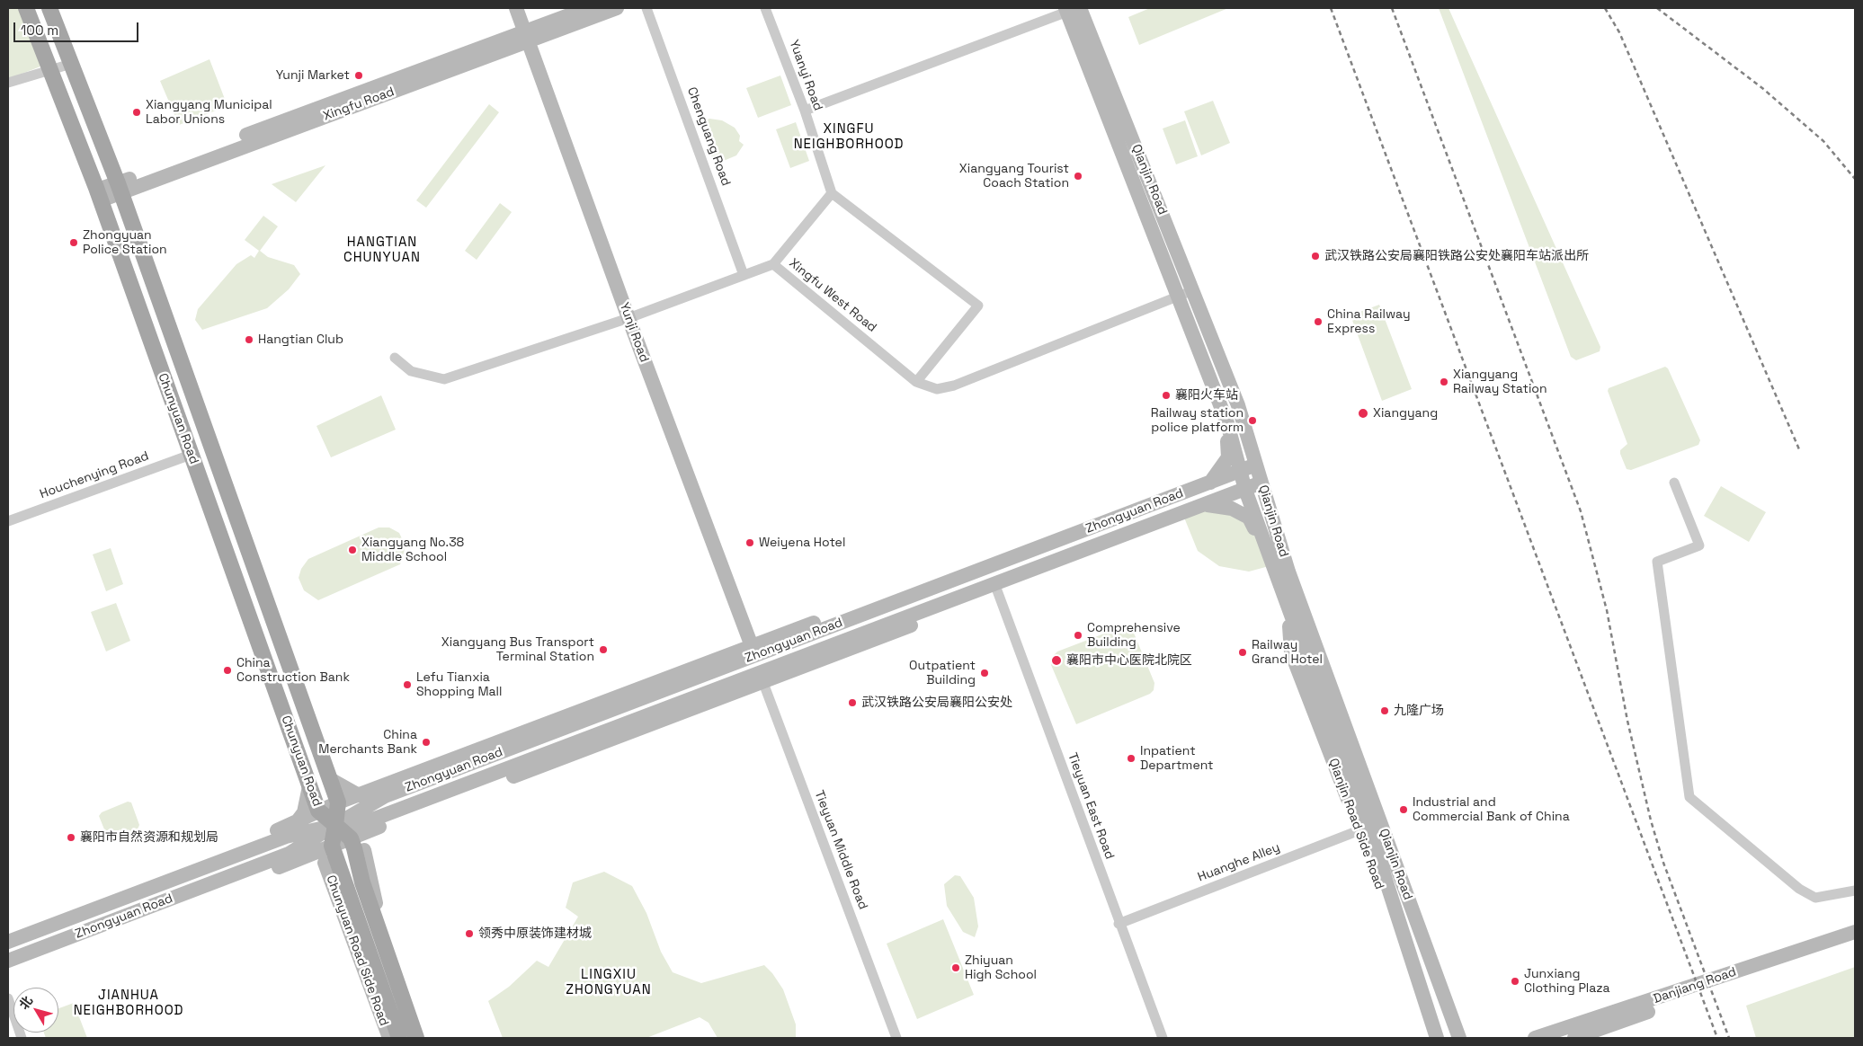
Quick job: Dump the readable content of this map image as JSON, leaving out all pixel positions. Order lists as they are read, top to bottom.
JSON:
{
  "streets": {
    "main road": [
      "Xingfu Road",
      "Qianjin Road",
      "Yunji Road",
      "Chunyuan Road",
      "Zhongyuan Road",
      "Qianjin Road Side Road",
      "Chunyuan Road Side Road",
      "Danjiang Road"
    ],
    "street": [
      "Yuanyi Road",
      "Chenguang Road",
      "Xingfu West Road",
      "Houchenying Road",
      "Tieyuan East Road",
      "Tieyuan Middle Road",
      "Huanghe Alley"
    ]
  },
  "crossings": [
    ["Xingfu Road", "Yunji Road"],
    ["Xingfu Road", "Chunyuan Road"],
    ["Chenguang Road", "Xingfu West Road"],
    ["Qianjin Road", "Xingfu West Road"],
    ["Qianjin Road", "Zhongyuan Road"],
    ["Qianjin Road", "Qianjin Road Side Road"],
    ["Qianjin Road", "Huanghe Alley"],
    ["Xingfu West Road", "Yunji Road"],
    ["Yunji Road", "Zhongyuan Road"],
    ["Chunyuan Road", "Houchenying Road"],
    ["Chunyuan Road", "Zhongyuan Road"],
    ["Zhongyuan Road", "Tieyuan East Road"],
    ["Zhongyuan Road", "Tieyuan Middle Road"],
    ["Tieyuan East Road", "Huanghe Alley"],
    ["Qianjin Road Side Road", "Huanghe Alley"]
  ],
  "districts": [
    "XINGFU NEIGHBORHOOD",
    "HANGTIAN CHUNYUAN",
    "LINGXIU ZHONGYUAN",
    "JIANHUA NEIGHBORHOOD"
  ],
  "places": [
    "Yunji Market",
    "Xiangyang Municipal Labor Unions",
    "Xiangyang Tourist Coach Station",
    "Zhongyuan Police Station",
    "武汉铁路公安局襄阳铁路公安处襄阳车站派出所",
    "China Railway Express",
    "Hangtian Club",
    "Xiangyang Railway Station",
    "襄阳火车站",
    "Xiangyang",
    "Railway station police platform",
    "Weiyena Hotel",
    "Xiangyang No.38 Middle School",
    "Comprehensive Building",
    "Xiangyang Bus Transport Terminal Station",
    "Railway Grand Hotel",
    "襄阳市中心医院北院区",
    "China Construction Bank",
    "Outpatient Building",
    "Lefu Tianxia Shopping Mall",
    "武汉铁路公安局襄阳公安处",
    "九隆广场",
    "China Merchants Bank",
    "Inpatient Department",
    "Industrial and Commercial Bank of China",
    "襄阳市自然资源和规划局",
    "领秀中原装饰建材城",
    "Zhiyuan High School",
    "Junxiang Clothing Plaza"
  ],
  "scale_bar": "100 m",
  "north": "top left"
}
